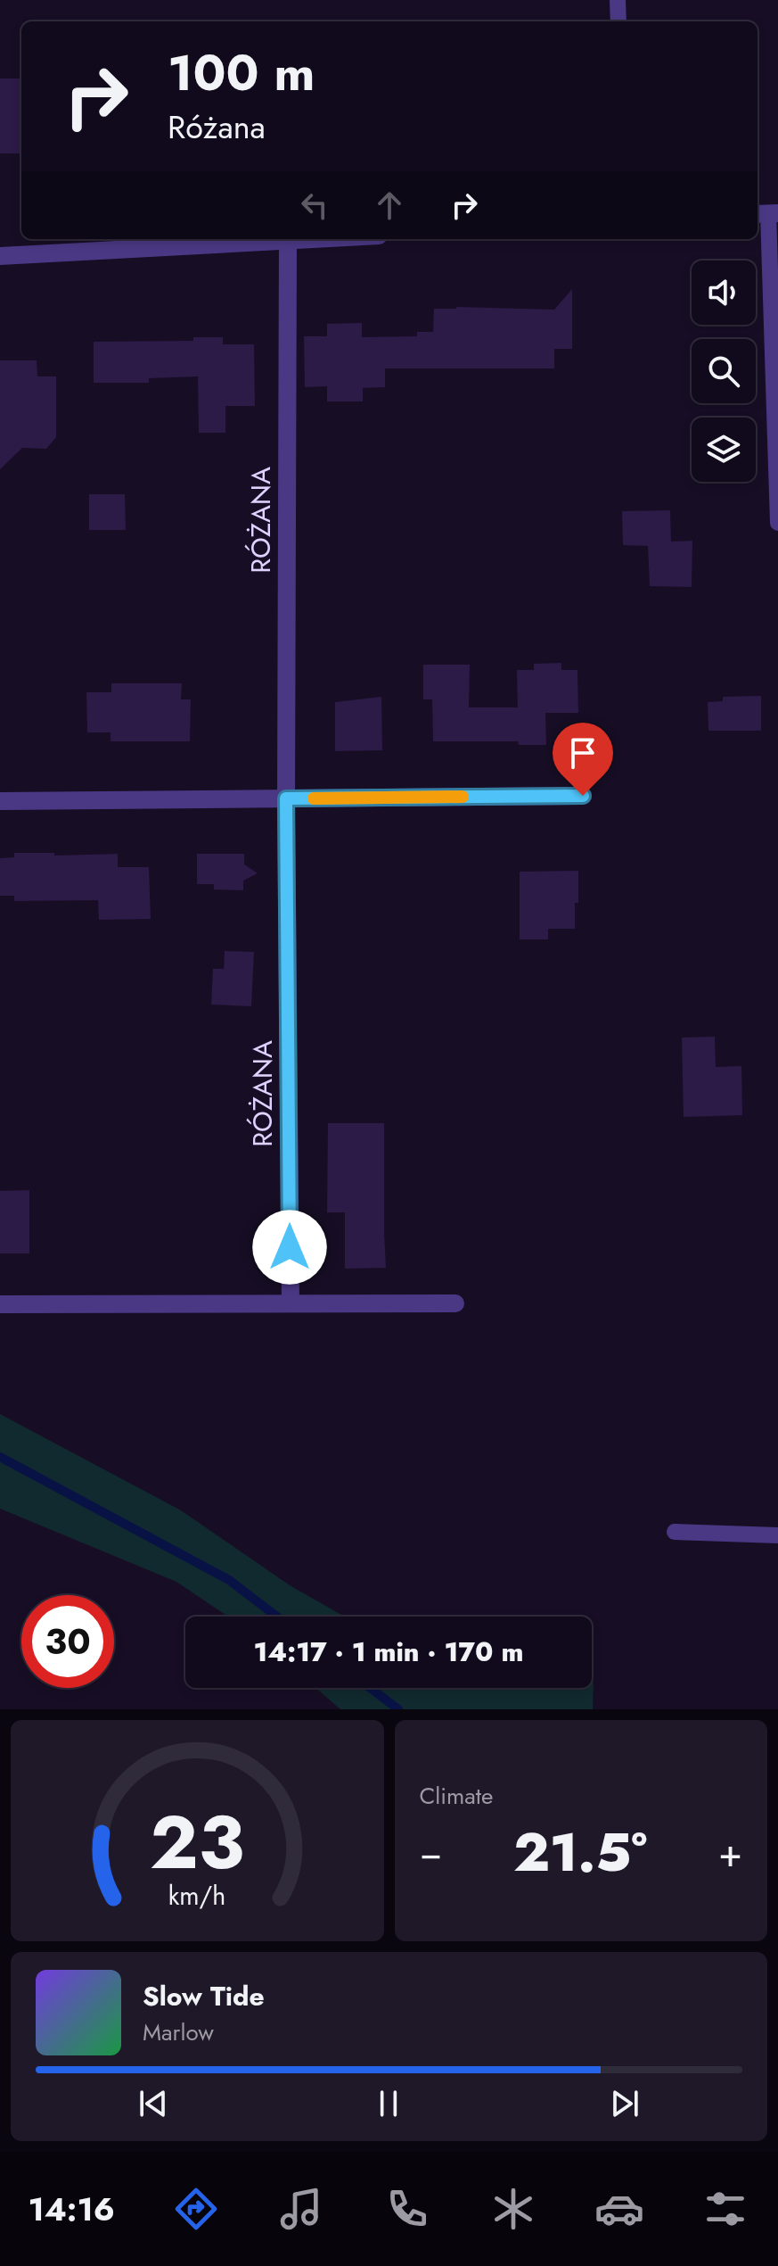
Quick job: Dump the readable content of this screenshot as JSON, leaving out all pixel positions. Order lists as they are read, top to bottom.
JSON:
{
  "streets": {
    "street": ["RÓŻANA"]
  },
  "page": {
    "turn": ["100 m", "Różana"],
    "limit": "30",
    "trip": "14:17 · 1 min · 170 m",
    "tile": "Climate",
    "heat": ["−", "21.5°", "+"],
    "song": ["Slow Tide", "Marlow"],
    "tabs": "14:16",
    "gauge": ["23", "km/h"]
  }
}
